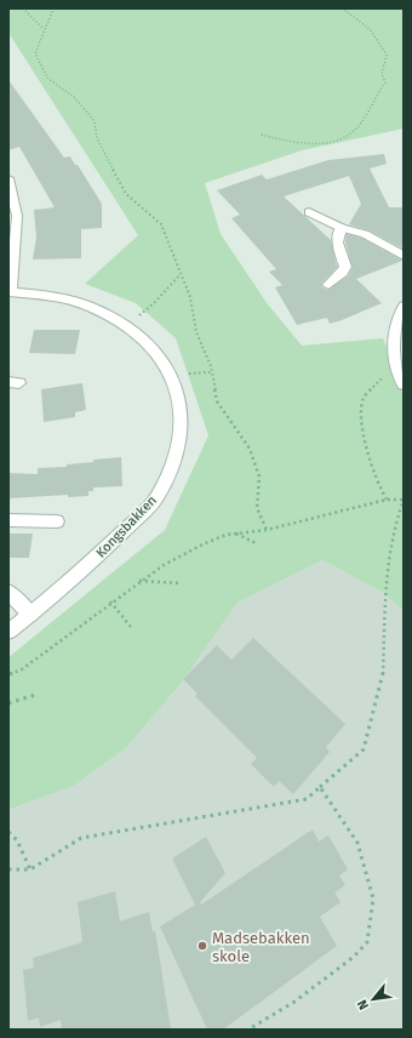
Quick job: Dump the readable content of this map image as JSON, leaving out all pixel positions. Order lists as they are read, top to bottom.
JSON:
{
  "streets": {
    "street": ["Kongsbakken"]
  },
  "places": ["Madsebakken skole"],
  "north": "bottom left"
}
